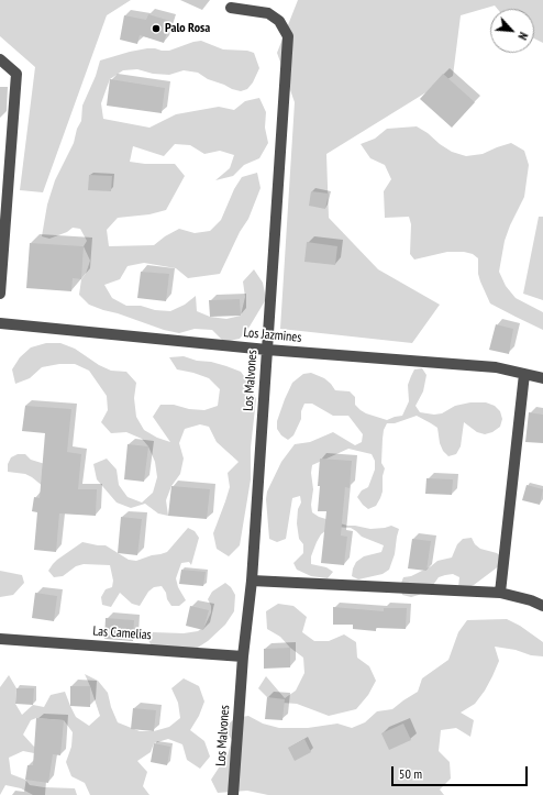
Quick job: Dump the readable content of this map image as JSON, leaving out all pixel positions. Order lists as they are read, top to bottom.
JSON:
{
  "streets": {
    "street": ["Los Jazmines", "Los Malvones", "Las Camelias"]
  },
  "crossings": [
    ["Los Jazmines", "Los Malvones"],
    ["Los Malvones", "Las Camelias"]
  ],
  "places": ["Palo Rosa"],
  "scale_bar": "50 m",
  "north": "bottom right"
}
